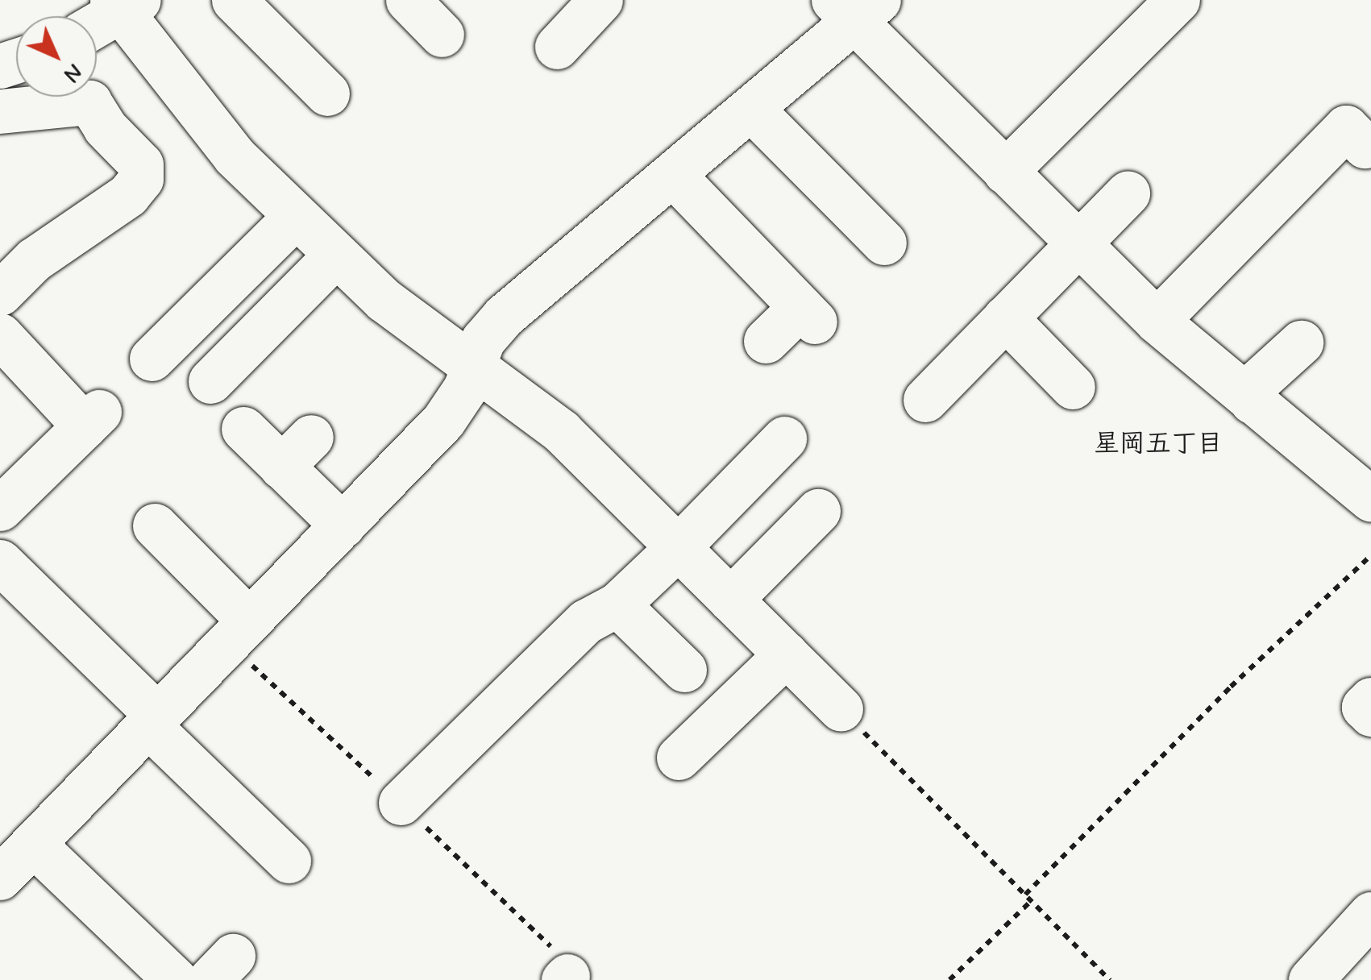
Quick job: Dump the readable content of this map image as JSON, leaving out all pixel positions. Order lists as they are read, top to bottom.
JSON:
{
  "districts": ["星岡五丁目"],
  "north": "bottom right"
}
